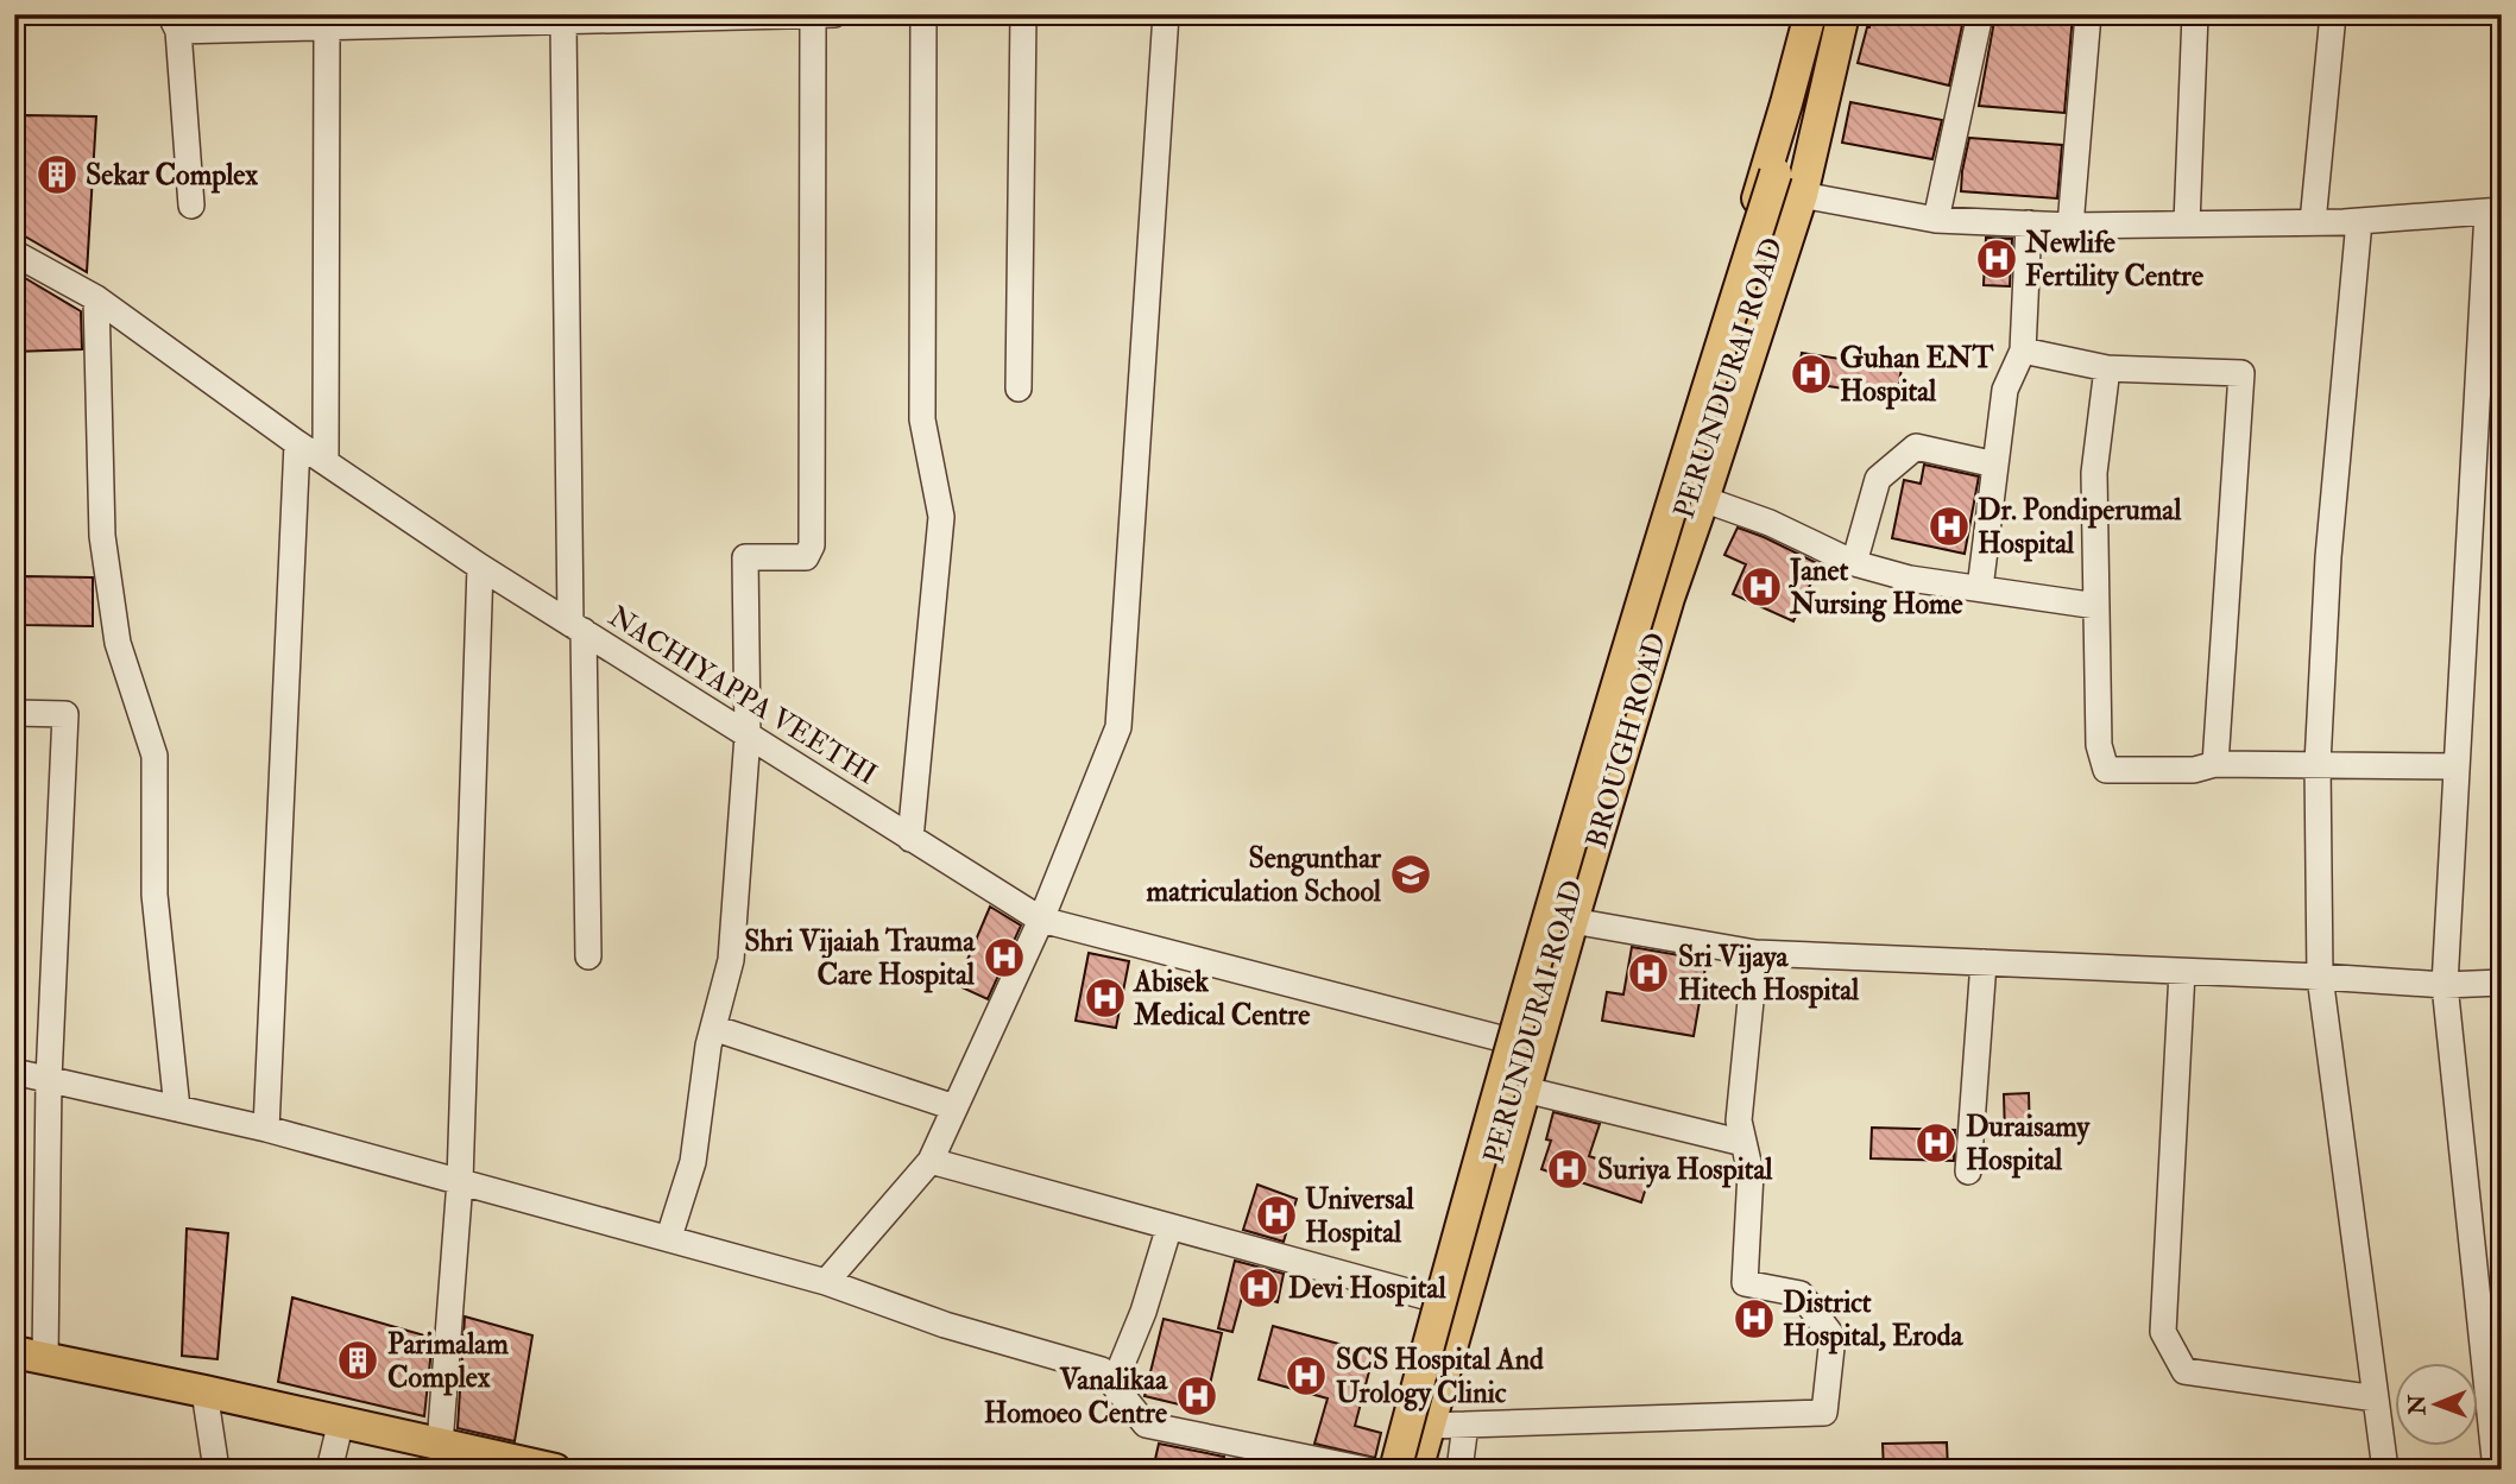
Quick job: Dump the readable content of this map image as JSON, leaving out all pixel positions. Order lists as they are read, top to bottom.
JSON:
{
  "streets": {
    "main road": ["PERUNDURAI ROAD", "BROUGH ROAD"],
    "street": ["NACHIYAPPA VEETHI"]
  },
  "crossings": [
    ["PERUNDURAI ROAD", "BROUGH ROAD"],
    ["NACHIYAPPA VEETHI", "BROUGH ROAD"]
  ],
  "places": {
    "building": ["Sekar Complex", "Parimalam Complex"],
    "hospital": [
      "Newlife Fertility Centre",
      "Guhan ENT Hospital",
      "Dr. Pondiperumal Hospital",
      "Janet Nursing Home",
      "Shri Vijaiah Trauma Care Hospital",
      "Sri Vijaya Hitech Hospital",
      "Abisek Medical Centre",
      "Duraisamy Hospital",
      "Suriya Hospital",
      "Universal Hospital",
      "Devi Hospital",
      "District Hospital, Eroda",
      "SCS Hospital And Urology Clinic",
      "Vanalikaa Homoeo Centre"
    ],
    "school or university": ["Sengunthar matriculation School"]
  },
  "north": "left"
}
